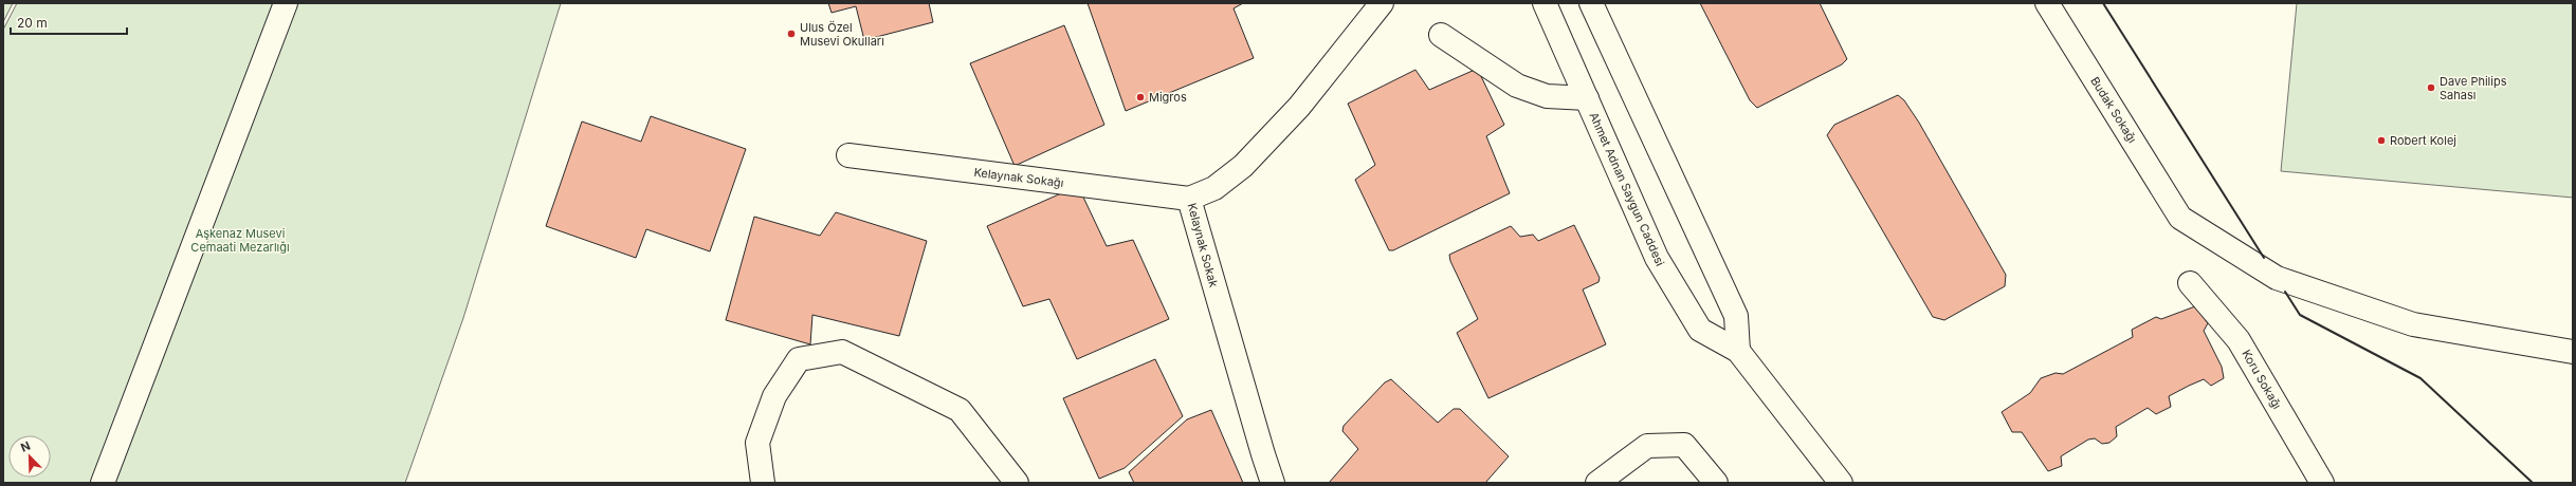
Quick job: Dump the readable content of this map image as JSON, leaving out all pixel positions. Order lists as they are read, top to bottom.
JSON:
{
  "streets": {
    "street": [
      "Budak Sokağı",
      "Kelaynak Sokağı",
      "Ahmet Adnan Saygun Caddesi",
      "Kelaynak Sokak",
      "Koru Sokağı"
    ]
  },
  "crossings": [
    ["Kelaynak Sokağı", "Kelaynak Sokak"]
  ],
  "parks": ["Aşkenaz Musevi Cemaati Mezarlığı"],
  "places": [
    "Ulus Özel Musevi Okulları",
    "Dave Philips Sahası",
    "Migros",
    "Robert Kolej"
  ],
  "scale_bar": "20 m",
  "north": "top left"
}
